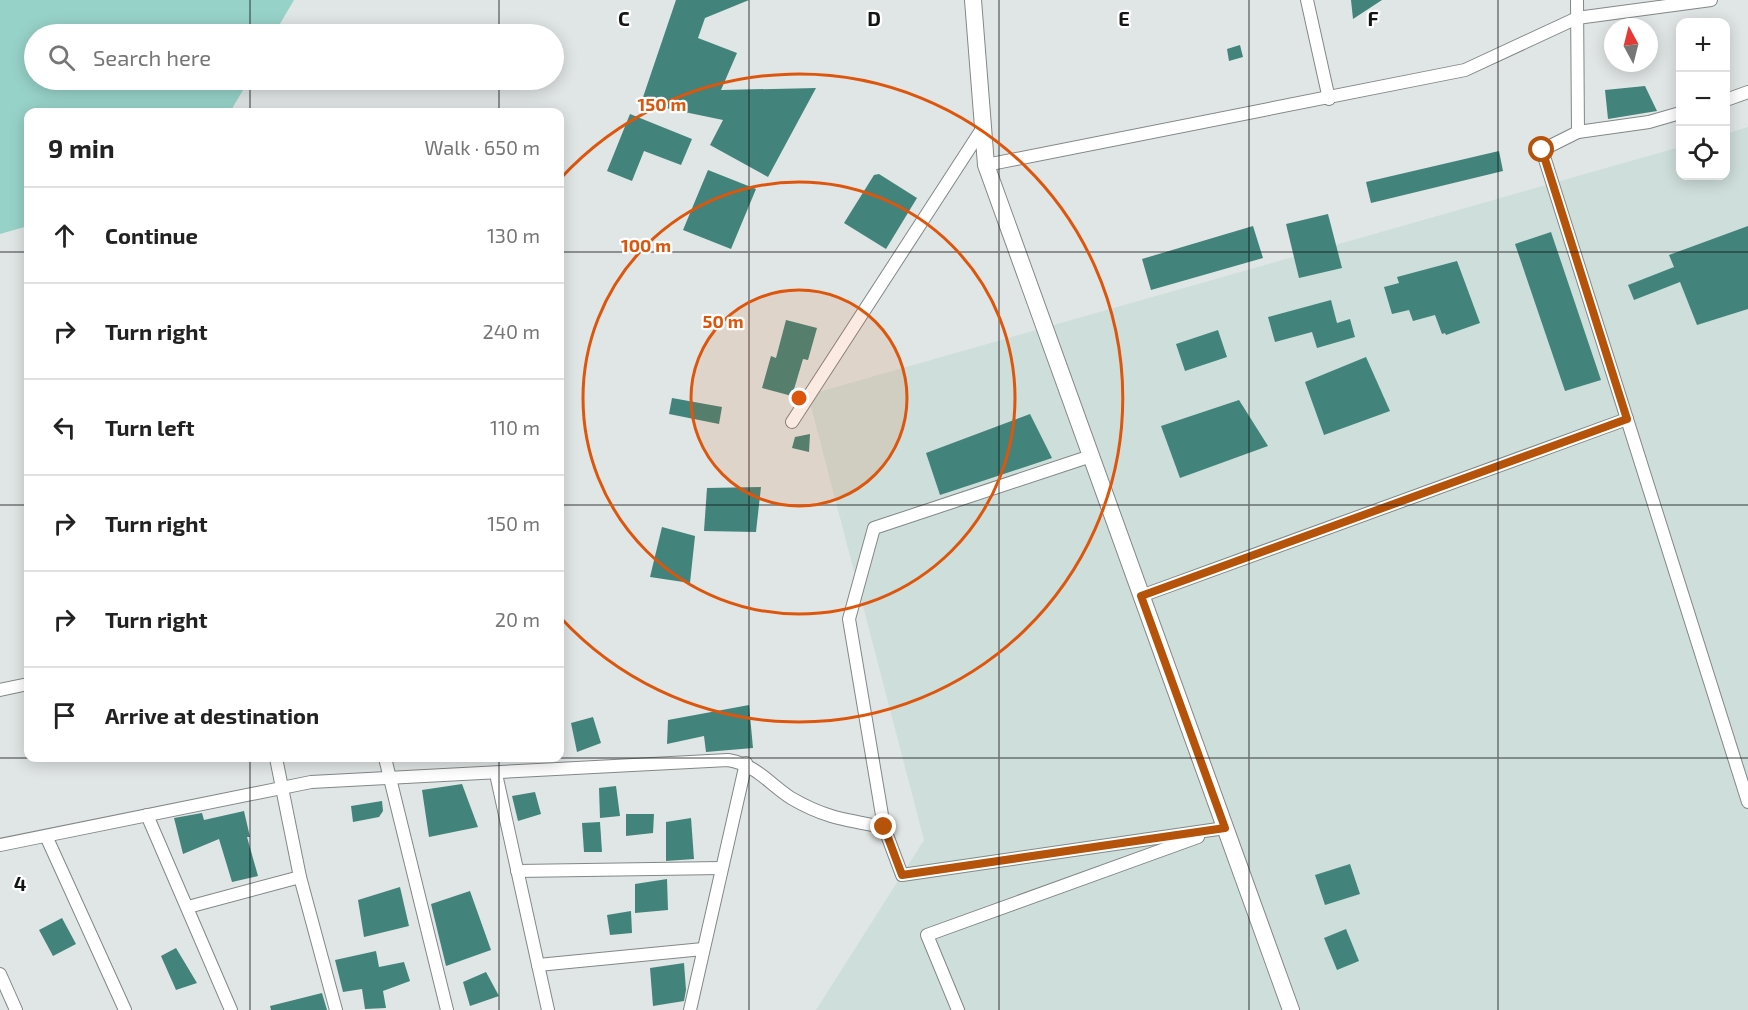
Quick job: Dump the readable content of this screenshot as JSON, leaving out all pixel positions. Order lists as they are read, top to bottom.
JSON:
{
  "north": "top",
  "page": {
    "map_buttons": ["+", "−"],
    "search": "Search here",
    "heading": ["9 min", "Walk · 650 m"],
    "list": [
      ["Continue", "130 m"],
      ["Turn right", "240 m"],
      ["Turn left", "110 m"],
      ["Turn right", "150 m"],
      ["Turn right", "20 m"],
      "Arrive at destination"
    ]
  },
  "grid": {
    "columns": [
      "C",
      "D",
      "E",
      "F"
    ],
    "rows": ["4"]
  },
  "rings": ["150 m", "100 m", "50 m"]
}
